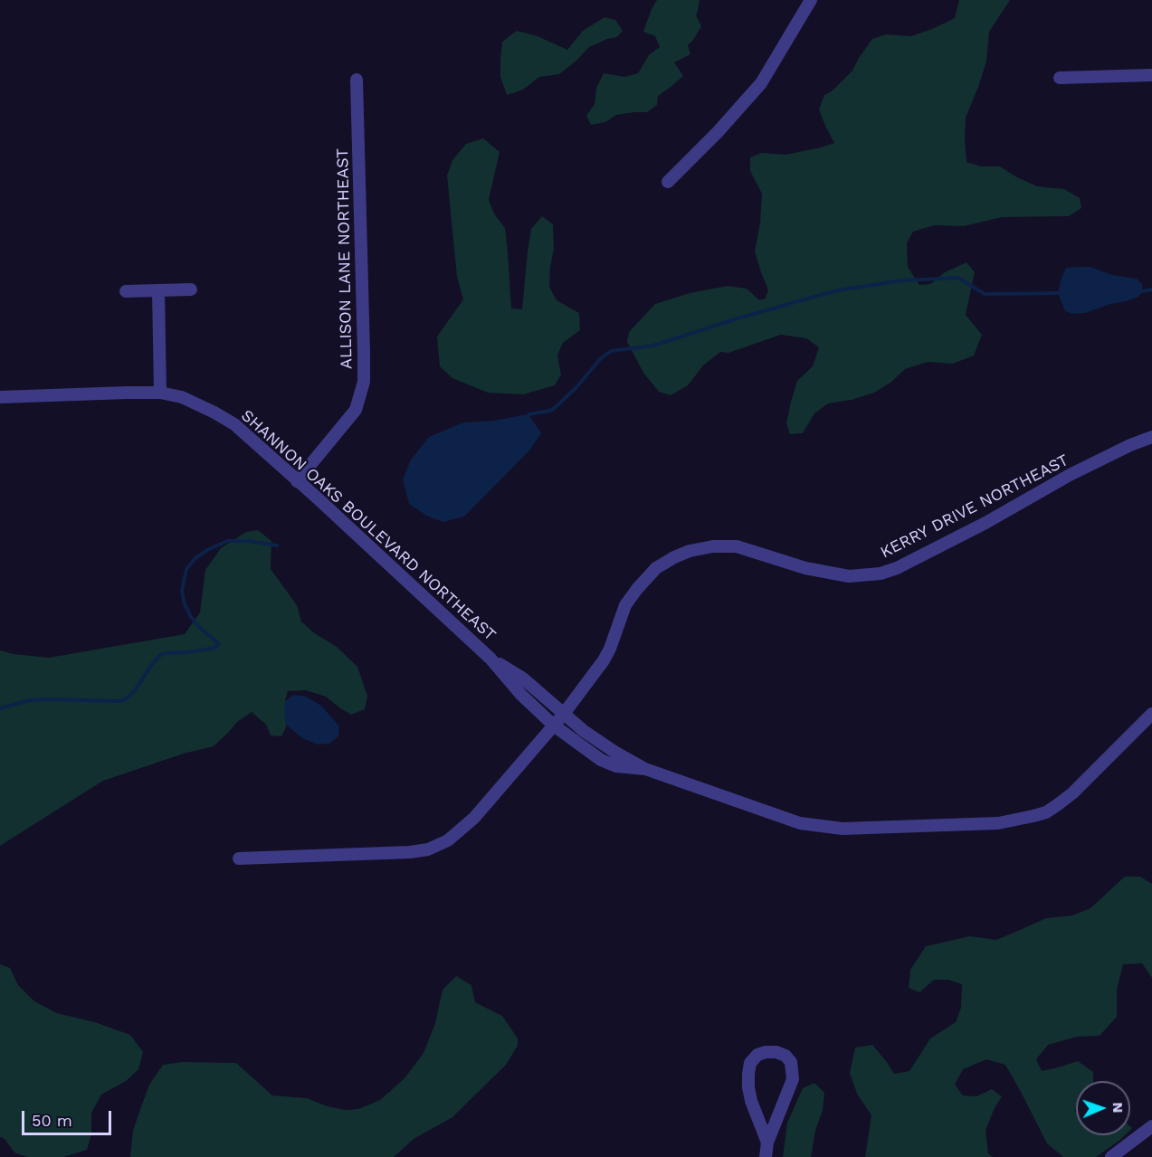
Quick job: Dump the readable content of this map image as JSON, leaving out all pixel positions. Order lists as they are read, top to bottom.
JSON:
{
  "streets": {
    "street": ["ALLISON LANE NORTHEAST", "KERRY DRIVE NORTHEAST", "SHANNON OAKS BOULEVARD NORTHEAST"]
  },
  "crossings": [
    ["ALLISON LANE NORTHEAST", "SHANNON OAKS BOULEVARD NORTHEAST"],
    ["KERRY DRIVE NORTHEAST", "SHANNON OAKS BOULEVARD NORTHEAST"]
  ],
  "scale_bar": "50 m",
  "north": "right"
}
